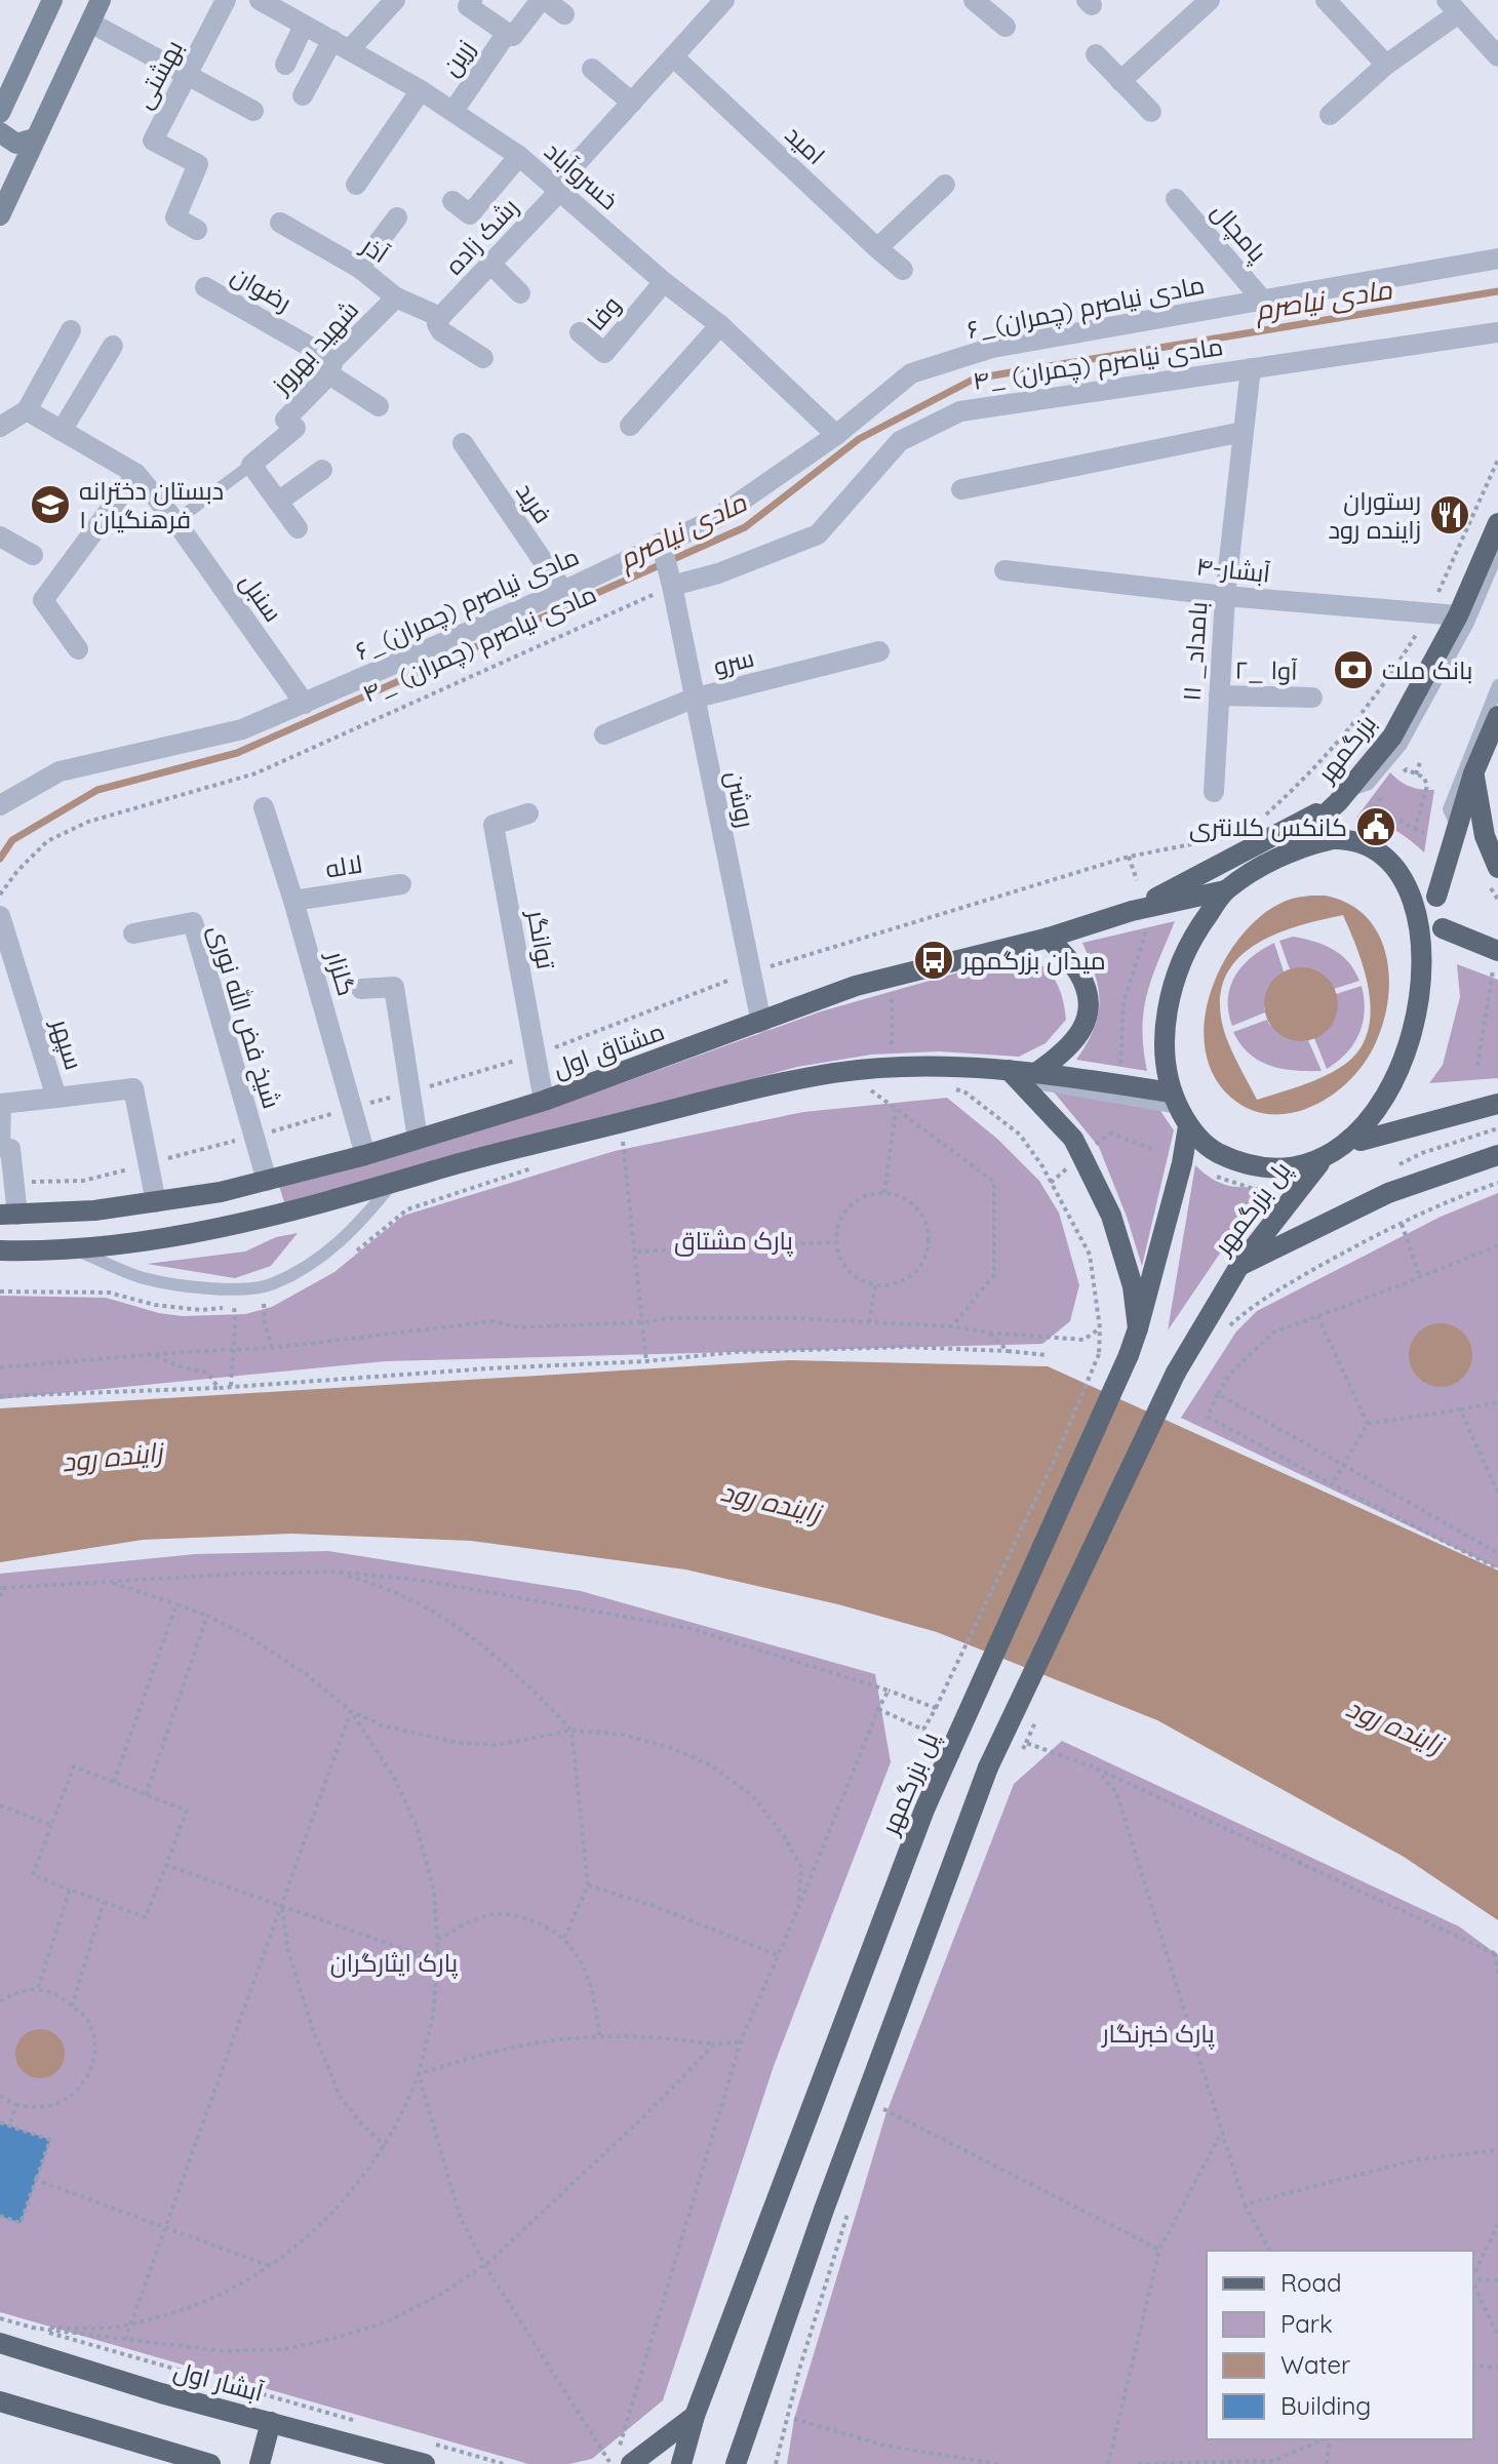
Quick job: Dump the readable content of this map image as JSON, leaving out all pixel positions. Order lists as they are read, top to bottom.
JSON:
{
  "streets": {
    "main road": [
      "بزرگمهر",
      "مشتاق اول",
      "پل بزرگمهر",
      "آبشار اول"
    ],
    "street": [
      "زرین",
      "بهشتی",
      "امید",
      "خسروآباد",
      "پامچال",
      "رشک زاده",
      "آذر",
      "رضوان",
      "۶_مادی نیاصرم (چمران)",
      "وفا",
      "شهید بهروز",
      "۴_ مادی نیاصرم (چمران)",
      "فرید",
      "۴-آبشار",
      "سنبل",
      "۱۱ _بامداد",
      "سرو",
      "۲_ آوا",
      "روشن",
      "لاله",
      "توانگر",
      "گلزار",
      "شیخ فض الله نوری",
      "سپهر"
    ]
  },
  "crossings": [
    ["زرین", "خسروآباد"],
    ["امید", "رشک زاده"],
    ["خسروآباد", "رشک زاده"],
    ["خسروآباد", "۶_مادی نیاصرم (چمران)"],
    ["خسروآباد", "وفا"],
    ["پامچال", "۶_مادی نیاصرم (چمران)"],
    ["رشک زاده", "آذر"],
    ["آذر", "شهید بهروز"],
    ["رضوان", "شهید بهروز"],
    ["۶_مادی نیاصرم (چمران)", "فرید"],
    ["۶_مادی نیاصرم (چمران)", "سنبل"],
    ["۶_مادی نیاصرم (چمران)", "روشن"],
    ["شهید بهروز", "سنبل"],
    ["۴_ مادی نیاصرم (چمران)", "۱۱ _بامداد"],
    ["۴_ مادی نیاصرم (چمران)", "روشن"],
    ["۴-آبشار", "۱۱ _بامداد"],
    ["۴-آبشار", "بزرگمهر"],
    ["۱۱ _بامداد", "۲_ آوا"],
    ["سرو", "روشن"],
    ["روشن", "مشتاق اول"],
    ["لاله", "گلزار"],
    ["توانگر", "مشتاق اول"],
    ["گلزار", "مشتاق اول"],
    ["شیخ فض الله نوری", "مشتاق اول"],
    ["سپهر", "مشتاق اول"]
  ],
  "water": ["مادی نیاصرم", "زاینده رود"],
  "parks": ["پارک مشتاق", "پارک ایثارگران", "پارک خبرنگار"],
  "places": {
    "school or university": ["دبستان دخترانه فرهنگیان ۱"],
    "restaurant": ["رستوران زاینده رود"],
    "bank": ["بانک ملت"],
    "public building": ["کانکس کلانتری"],
    "bus stop": ["میدان بزرگمهر"]
  },
  "legend": [
    "Road",
    "Park",
    "Water",
    "Building"
  ]
}
